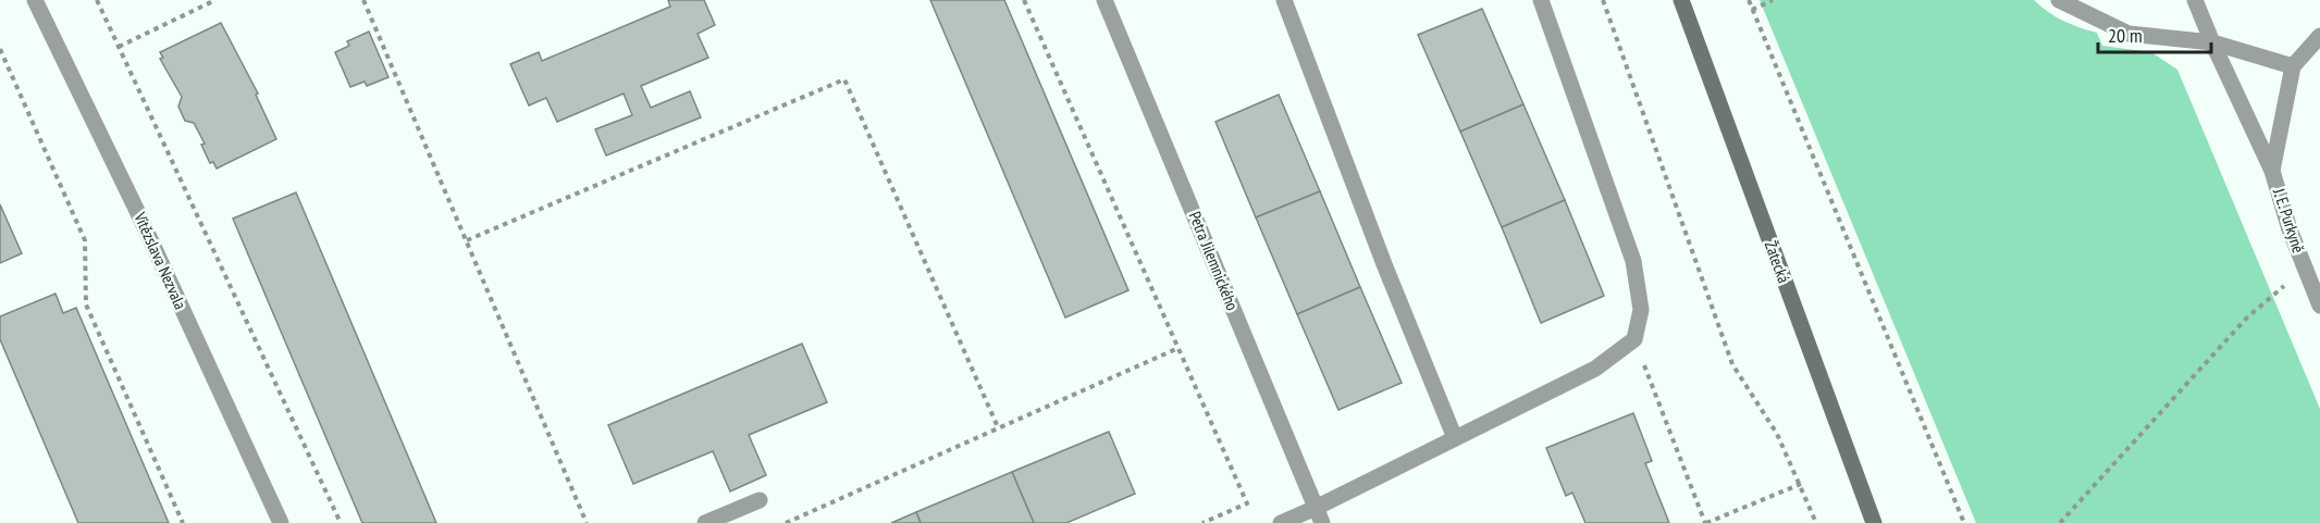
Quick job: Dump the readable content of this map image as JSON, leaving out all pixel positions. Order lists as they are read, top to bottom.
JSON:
{
  "streets": {
    "street": [
      "J. E. Purkyně",
      "Vítězslava Nezvala",
      "Petra Jilemnického",
      "Žatecká"
    ]
  },
  "scale_bar": "20 m"
}
